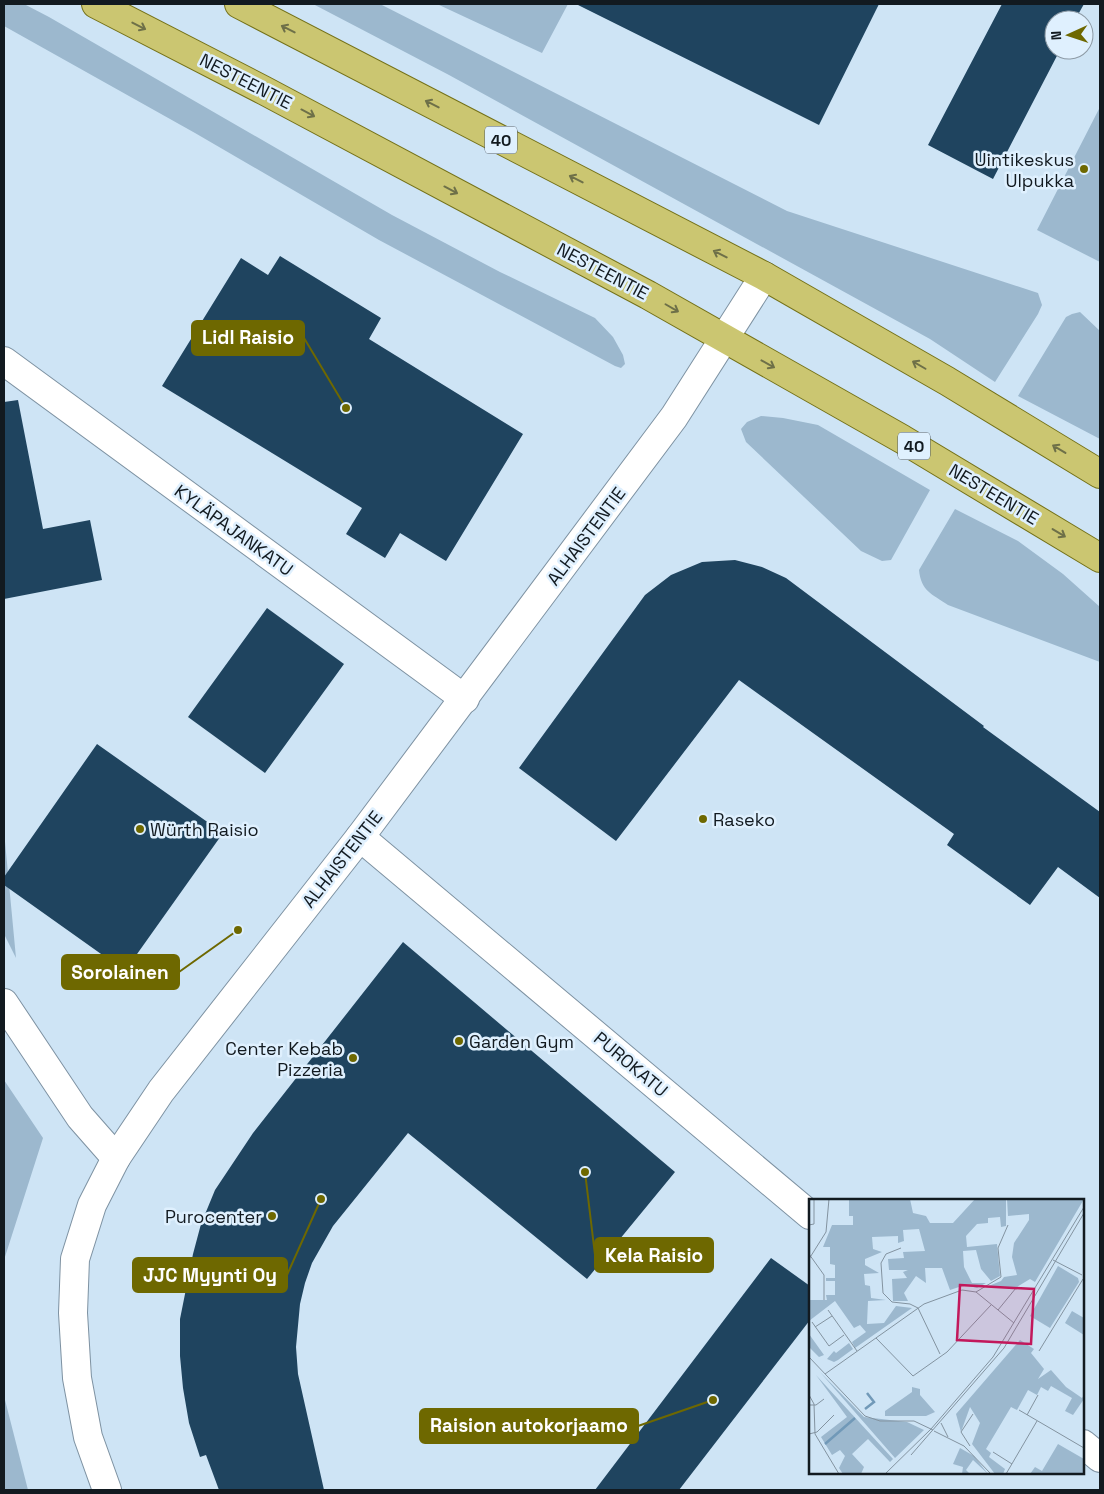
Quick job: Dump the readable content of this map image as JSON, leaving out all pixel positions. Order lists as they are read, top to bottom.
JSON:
{
  "streets": {
    "main road": ["NESTEENTIE", "40"],
    "street": ["KYLÄPAJANKATU", "ALHAISTENTIE", "PUROKATU"]
  },
  "crossings": [
    ["NESTEENTIE", "ALHAISTENTIE"],
    ["40", "ALHAISTENTIE"],
    ["KYLÄPAJANKATU", "ALHAISTENTIE"],
    ["ALHAISTENTIE", "PUROKATU"]
  ],
  "places": [
    "Uintikeskus Ulpukka",
    "Lidl Raisio",
    "Raseko",
    "Würth Raisio",
    "Sorolainen",
    "Garden Gym",
    "Center Kebab Pizzeria",
    "Kela Raisio",
    "JJC Myynti Oy",
    "Purocenter",
    "Raision autokorjaamo"
  ],
  "north": "left"
}
